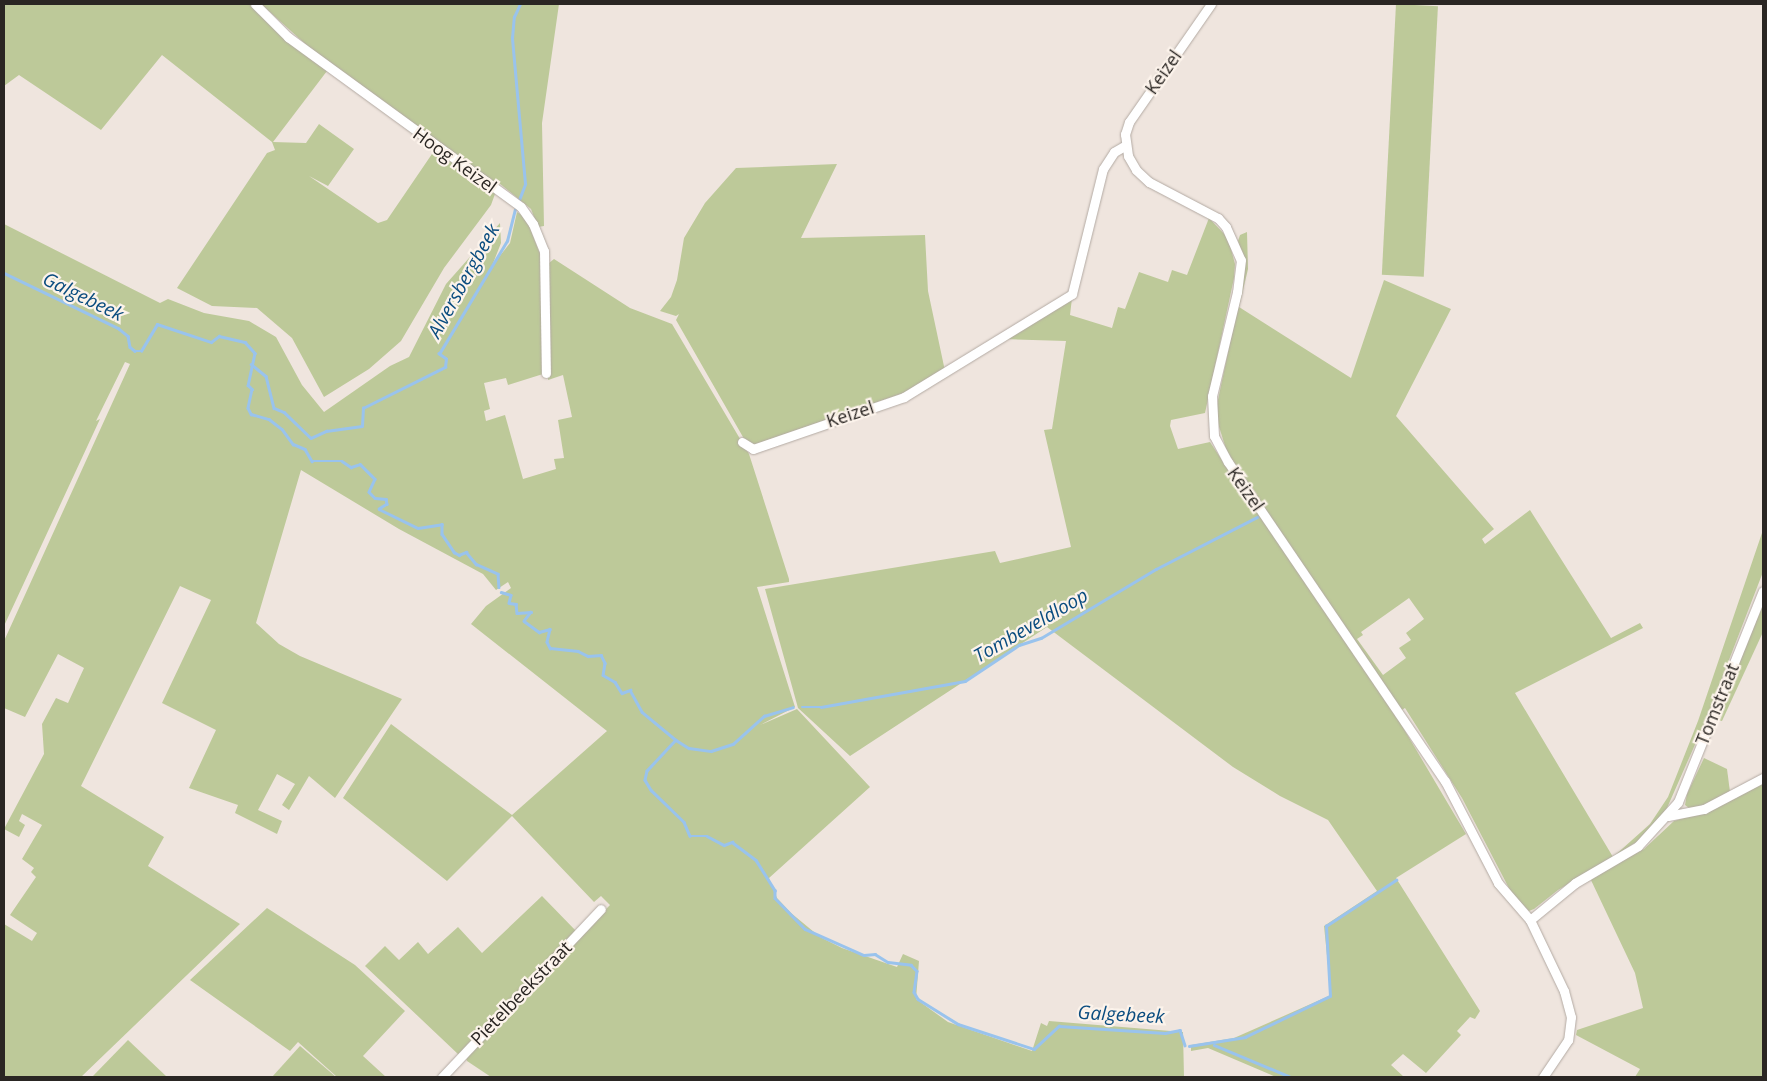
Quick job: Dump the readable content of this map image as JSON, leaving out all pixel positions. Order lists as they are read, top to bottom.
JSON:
{
  "streets": {
    "street": [
      "Keizel",
      "Hoog Keizel",
      "Tomstraat",
      "Pietelbeekstraat"
    ]
  },
  "crossings": [
    ["Keizel", "Tomstraat"]
  ],
  "water": ["Alversbergbeek", "Galgebeek", "Tombeveldloop"]
}
